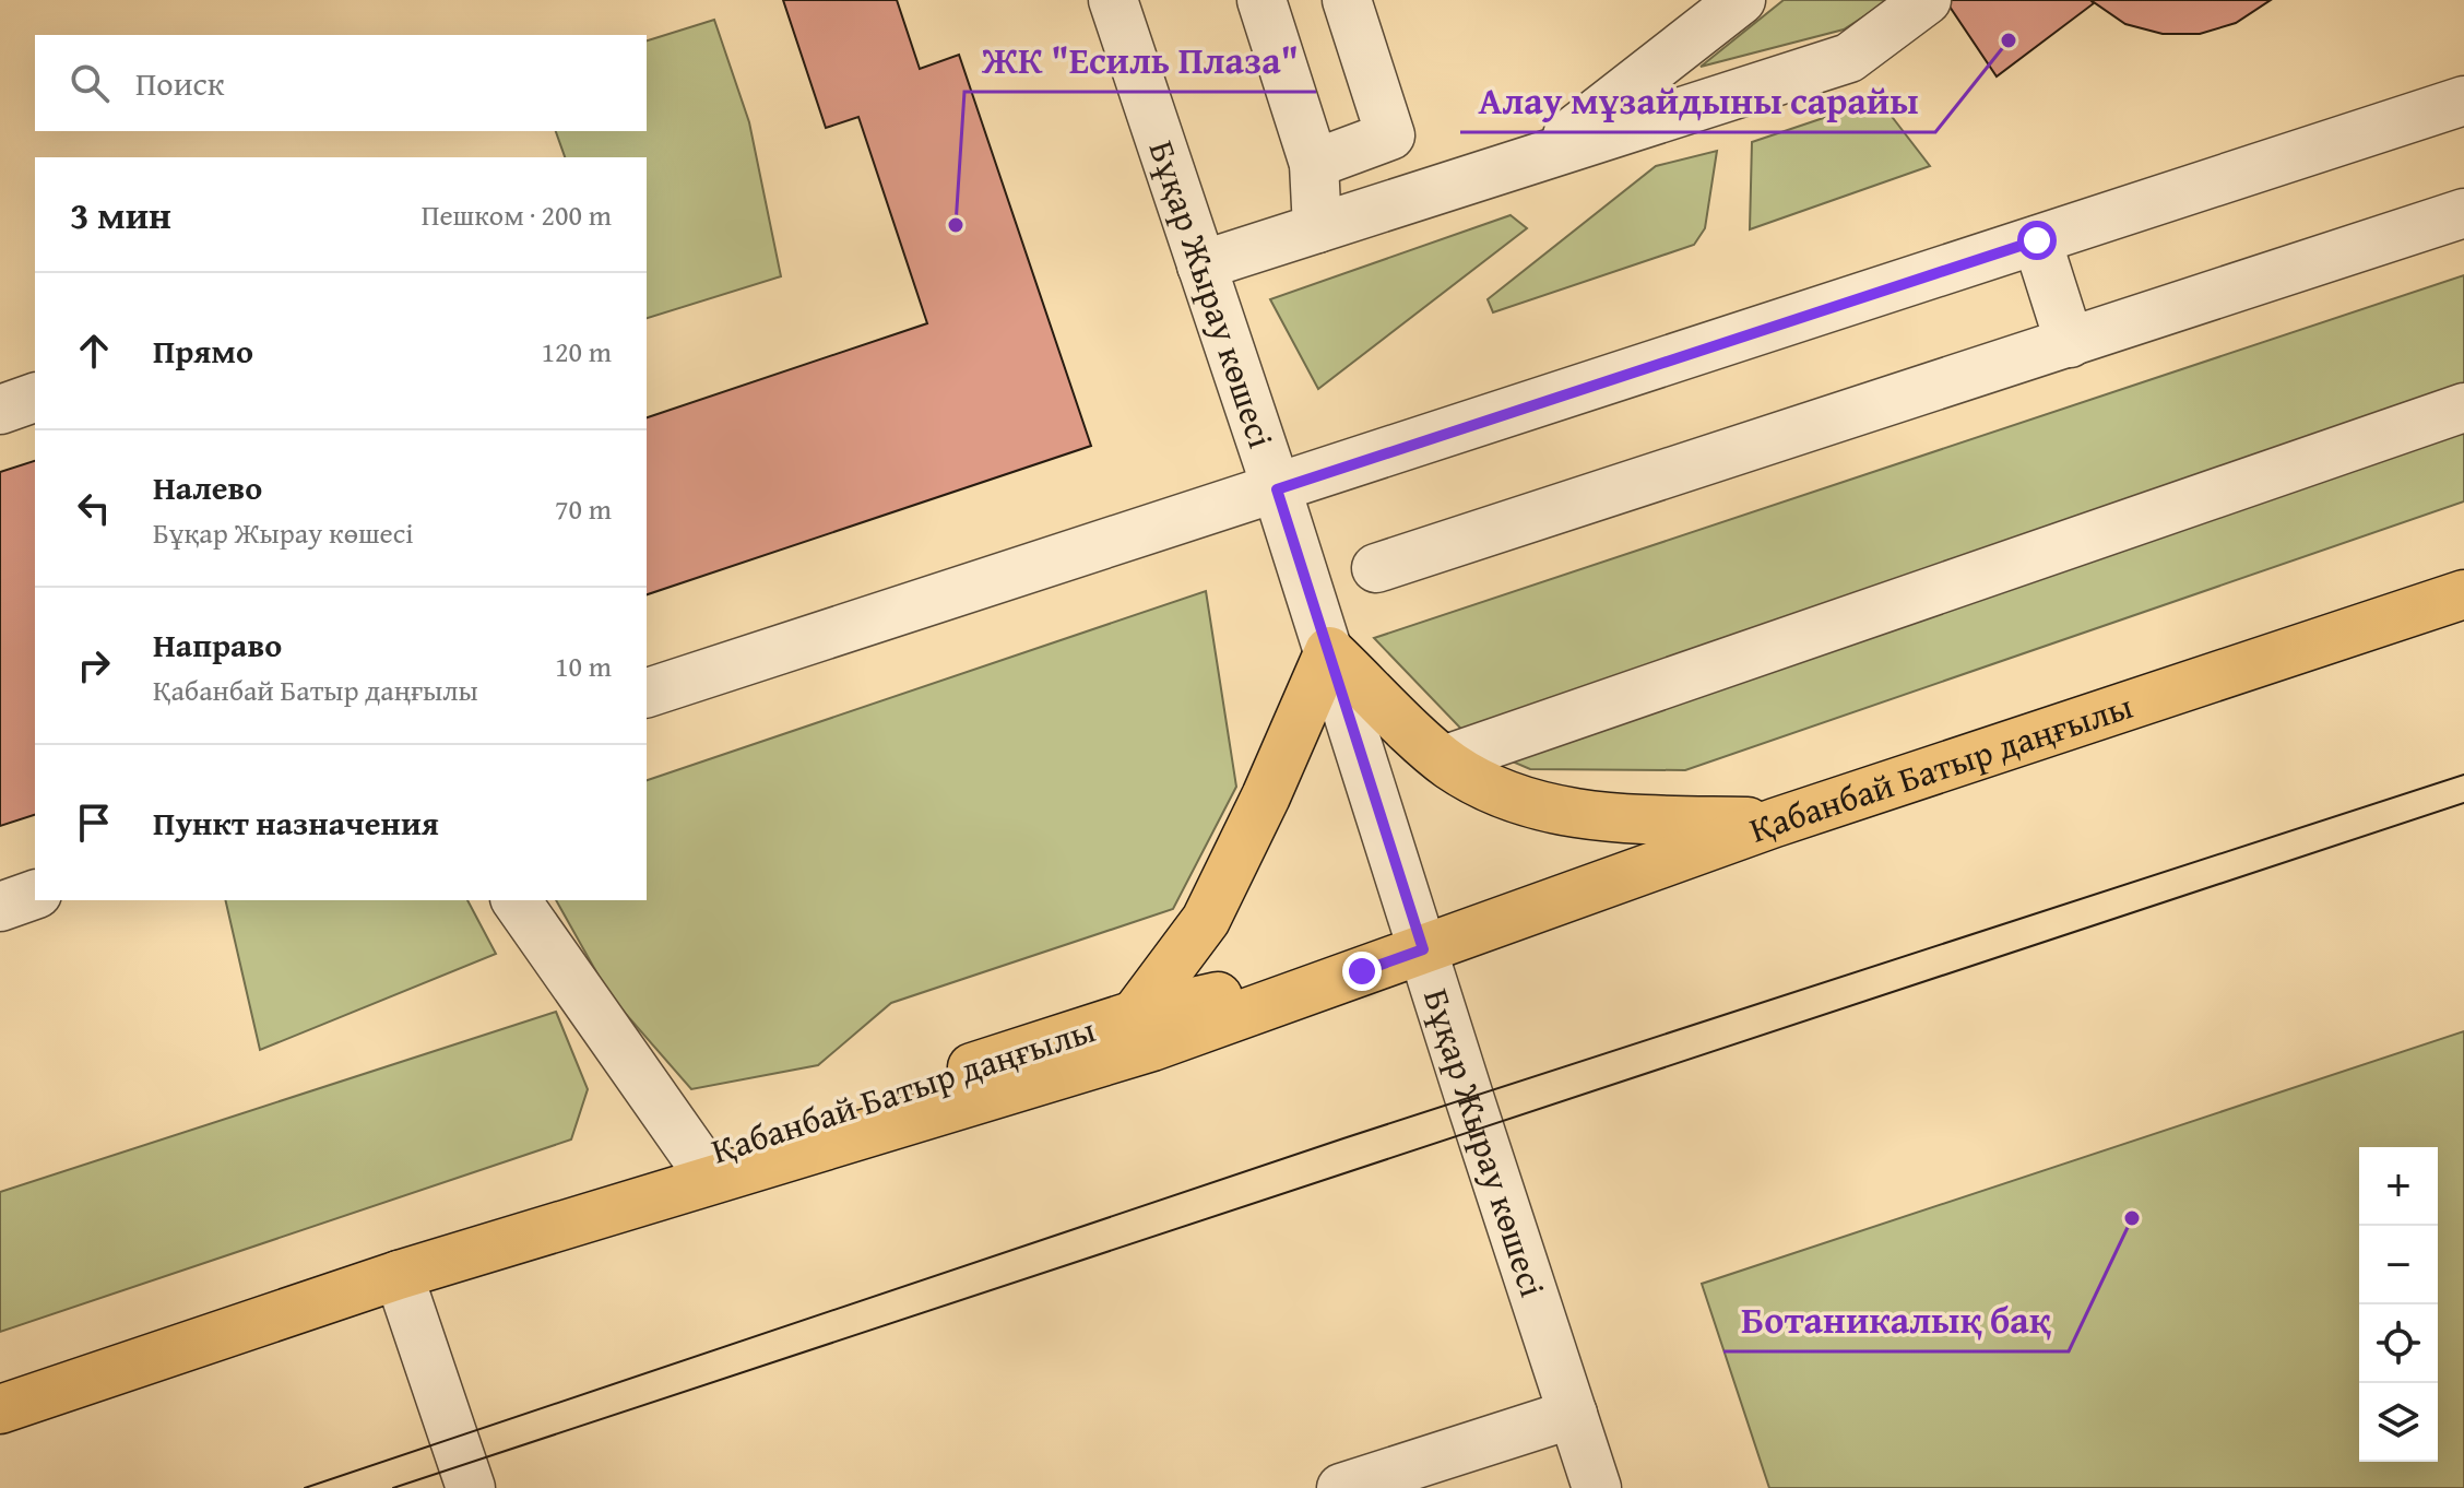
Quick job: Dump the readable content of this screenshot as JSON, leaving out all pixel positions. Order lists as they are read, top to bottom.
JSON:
{
  "streets": {
    "main road": ["Қабанбай Батыр даңғылы"],
    "street": ["Бұқар Жырау көшесі"]
  },
  "crossings": [
    ["Бұқар Жырау көшесі", "Қабанбай Батыр даңғылы"]
  ],
  "places": ["Алау мұзайдыны сарайы", "ЖК \"Есиль Плаза\"", "Ботаникалық бақ"],
  "page": {
    "search": "Поиск",
    "heading": ["3 мин", "Пешком · 200 m"],
    "list": [
      ["Прямо", "120 m"],
      ["Налево", "Бұқар Жырау көшесі", "70 m"],
      ["Направо", "Қабанбай Батыр даңғылы", "10 m"],
      "Пункт назначения"
    ],
    "map_buttons": ["+", "−"]
  }
}
